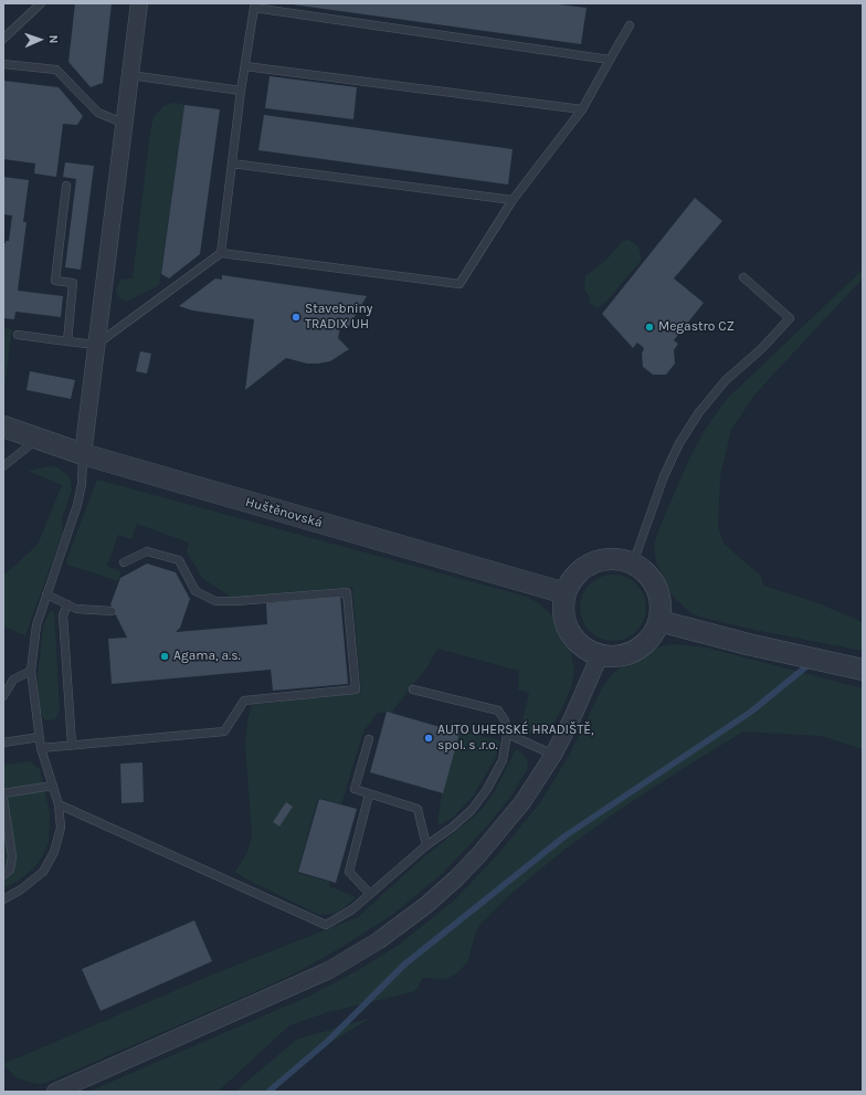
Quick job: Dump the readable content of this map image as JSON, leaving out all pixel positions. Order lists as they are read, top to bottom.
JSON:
{
  "streets": {
    "street": ["Huštěnovská"]
  },
  "places": [
    "Stavebniny TRADIX UH",
    "Megastro CZ",
    "Agama, a.s.",
    "AUTO UHERSKÉ HRADIŠTĚ, spol. s .r.o."
  ],
  "north": "right"
}
